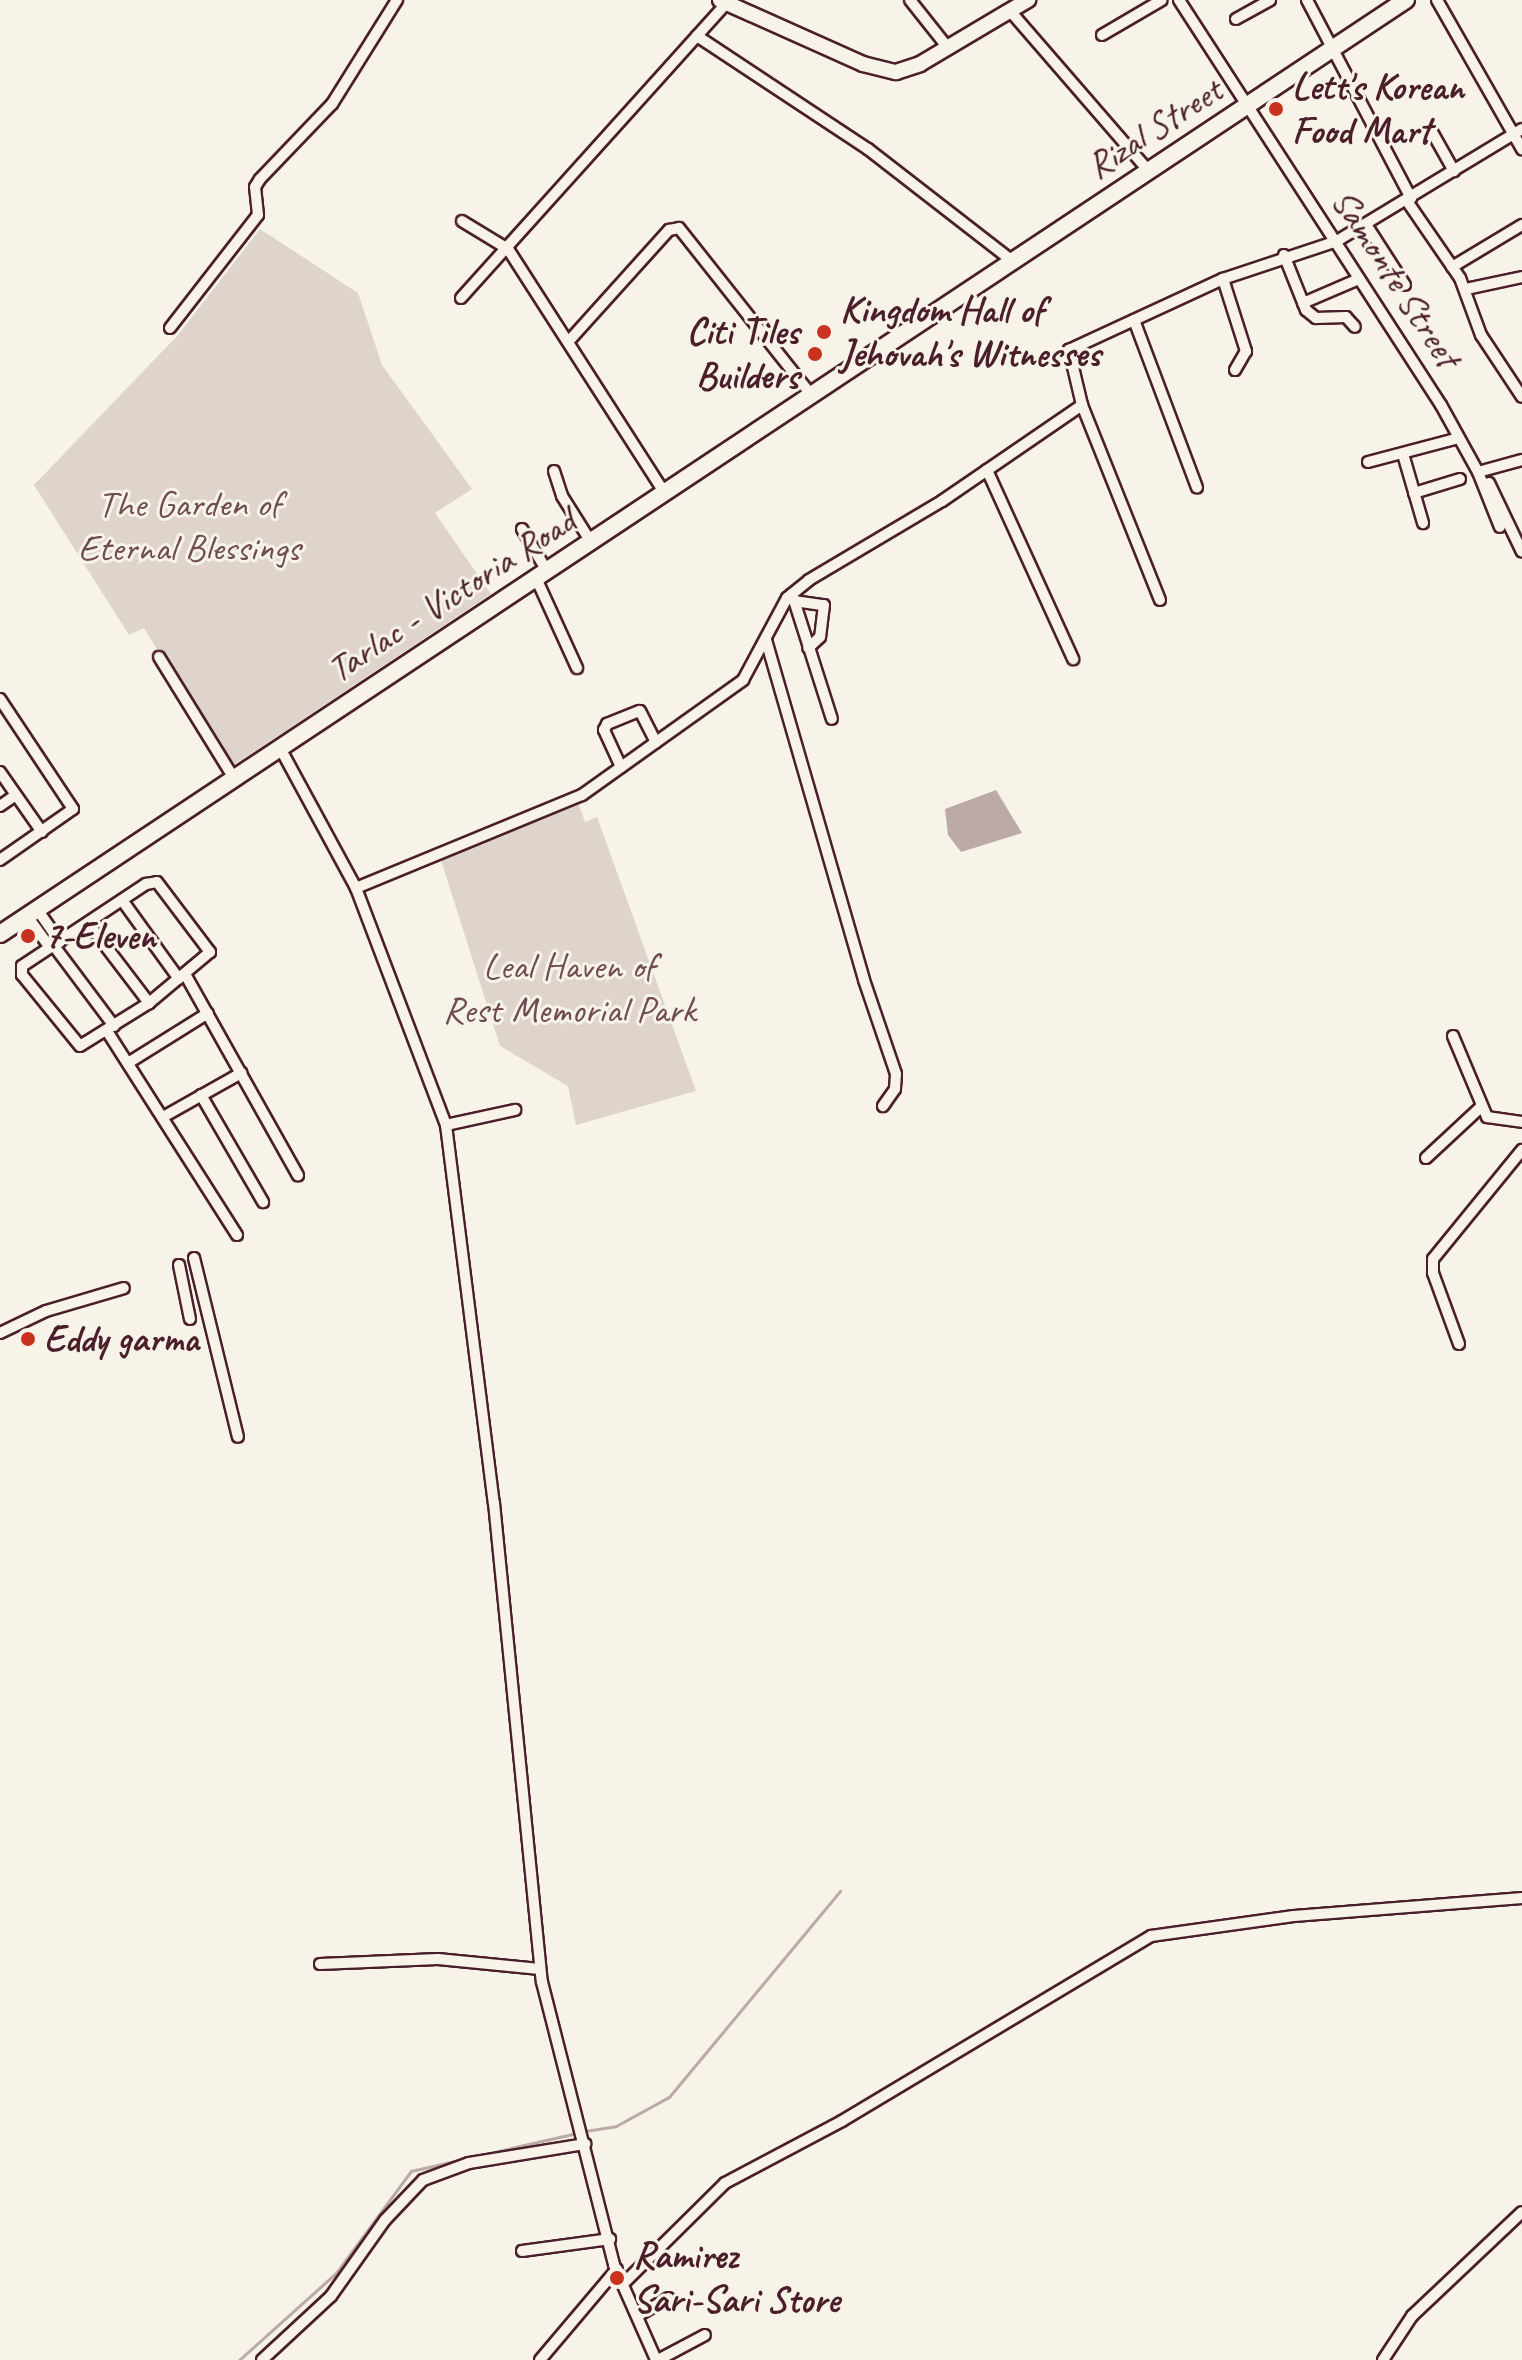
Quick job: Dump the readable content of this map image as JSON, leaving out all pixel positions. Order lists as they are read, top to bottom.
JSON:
{
  "streets": {
    "main road": ["Rizal Street", "Tarlac - Victoria Road"],
    "street": ["Samonte Street"]
  },
  "crossings": [
    ["Rizal Street", "Samonte Street"],
    ["Rizal Street", "Tarlac - Victoria Road"]
  ],
  "parks": ["The Garden of Eternal Blessings", "Leal Haven of Rest Memorial Park"],
  "places": [
    "Lett's Korean Food Mart",
    "Kingdom Hall of Jehovah's Witnesses",
    "Citi Tiles Builders",
    "7-Eleven",
    "Eddy garma",
    "Ramirez Sari-Sari Store"
  ]
}
